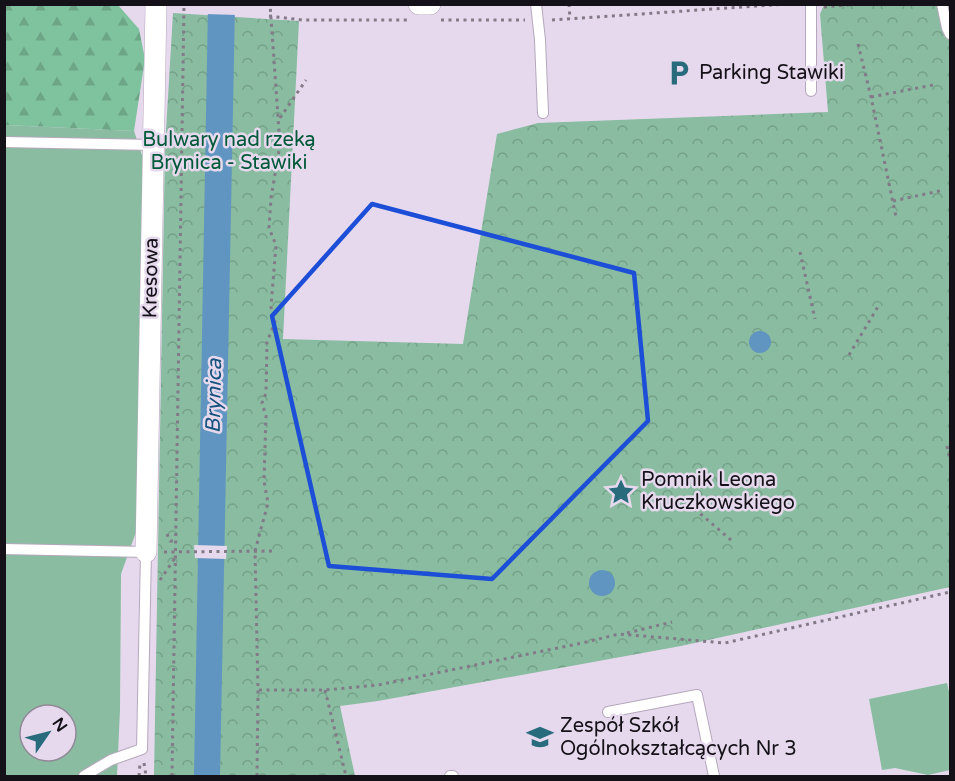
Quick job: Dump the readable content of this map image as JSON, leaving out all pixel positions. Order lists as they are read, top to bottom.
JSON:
{
  "streets": {
    "street": ["Kresowa"]
  },
  "water": ["Brynica"],
  "parks": ["Bulwary nad rzeką Brynica - Stawiki"],
  "places": {
    "parking": ["Parking Stawiki"],
    "place": ["Pomnik Leona Kruczkowskiego"],
    "school or university": ["Zespół Szkół Ogólnokształcących Nr 3"]
  },
  "north": "top right"
}
